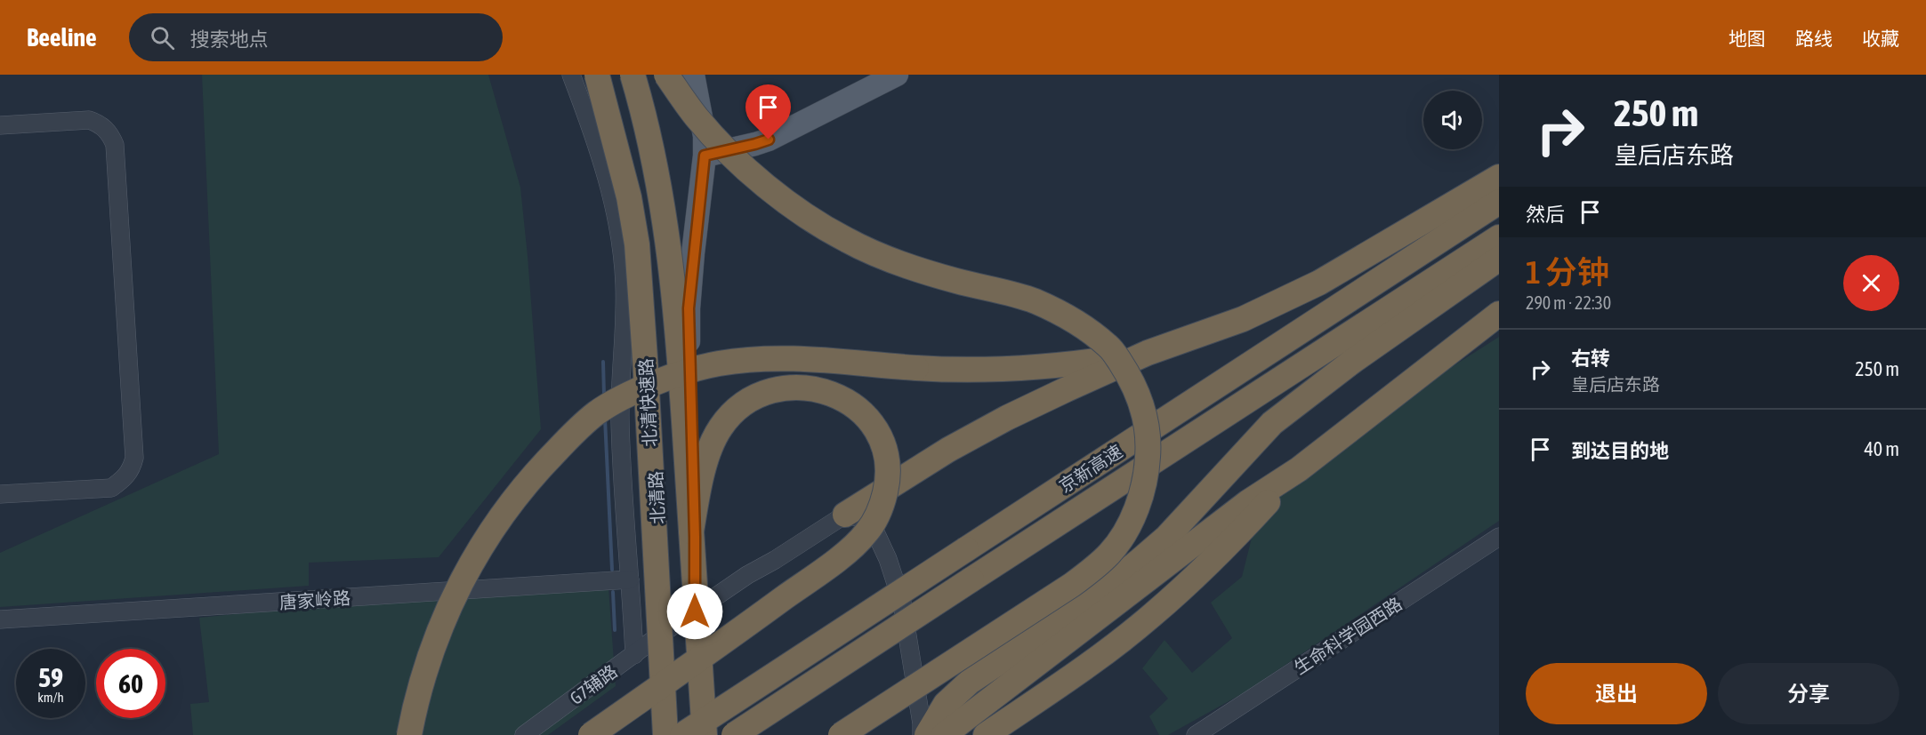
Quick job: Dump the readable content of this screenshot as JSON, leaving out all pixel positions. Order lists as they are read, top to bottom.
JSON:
{
  "streets": {
    "highway": ["北清快速路", "京新高速"],
    "main road": ["北清路"],
    "street": ["唐家岭路", "生命科学园西路", "G7辅路"]
  },
  "crossings": [
    ["北清快速路", "北清路"],
    ["北清路", "唐家岭路"],
    ["北清路", "G7辅路"]
  ],
  "page": {
    "header": "Beeline",
    "search": "搜索地点",
    "nav": ["地图", "路线", "收藏"],
    "turn": ["250 m", "皇后店东路"],
    "then": "然后",
    "heading": ["1 分钟", "290 m · 22:30"],
    "list": [
      {
        "name": "右转",
        "note": "皇后店东路",
        "value": "250 m"
      },
      {
        "name": "到达目的地",
        "value": "40 m"
      }
    ],
    "speed": "59 km/h",
    "limit": "60",
    "buttons": ["退出", "分享"]
  }
}
